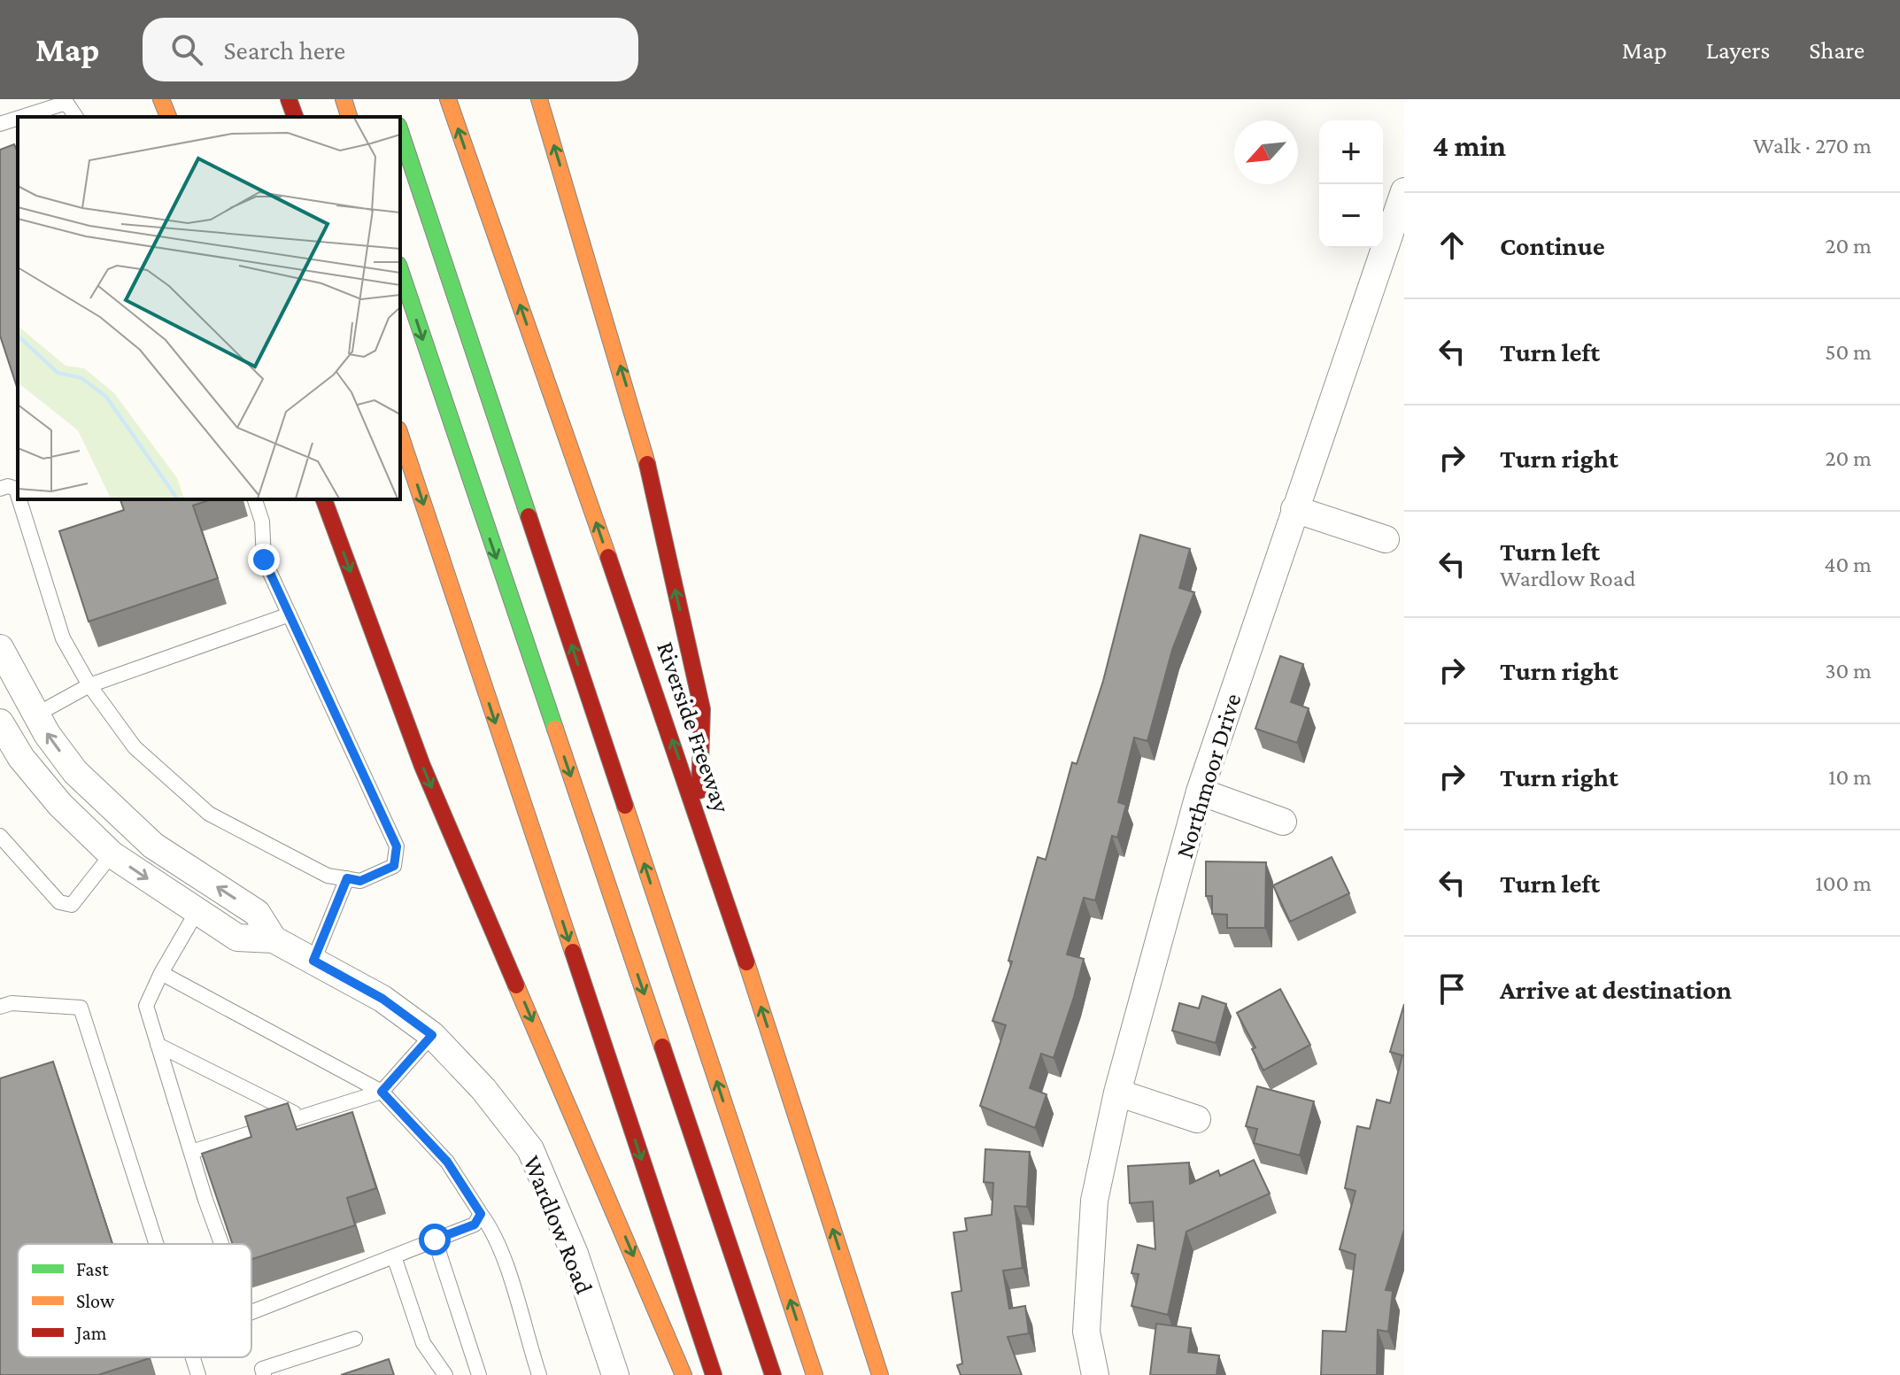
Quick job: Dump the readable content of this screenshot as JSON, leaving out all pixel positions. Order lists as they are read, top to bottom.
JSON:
{
  "streets": {
    "highway": ["Riverside Freeway"],
    "street": ["Northmoor Drive", "Wardlow Road"]
  },
  "legend": ["Fast", "Slow", "Jam"],
  "north": "bottom left",
  "page": {
    "header": "Map",
    "search": "Search here",
    "nav": ["Map", "Layers", "Share"],
    "heading": ["4 min", "Walk · 270 m"],
    "map_buttons": ["+", "−"],
    "list": [
      ["Continue", "20 m"],
      ["Turn left", "50 m"],
      ["Turn right", "20 m"],
      ["Turn left", "Wardlow Road", "40 m"],
      ["Turn right", "30 m"],
      ["Turn right", "10 m"],
      ["Turn left", "100 m"],
      "Arrive at destination"
    ]
  }
}
